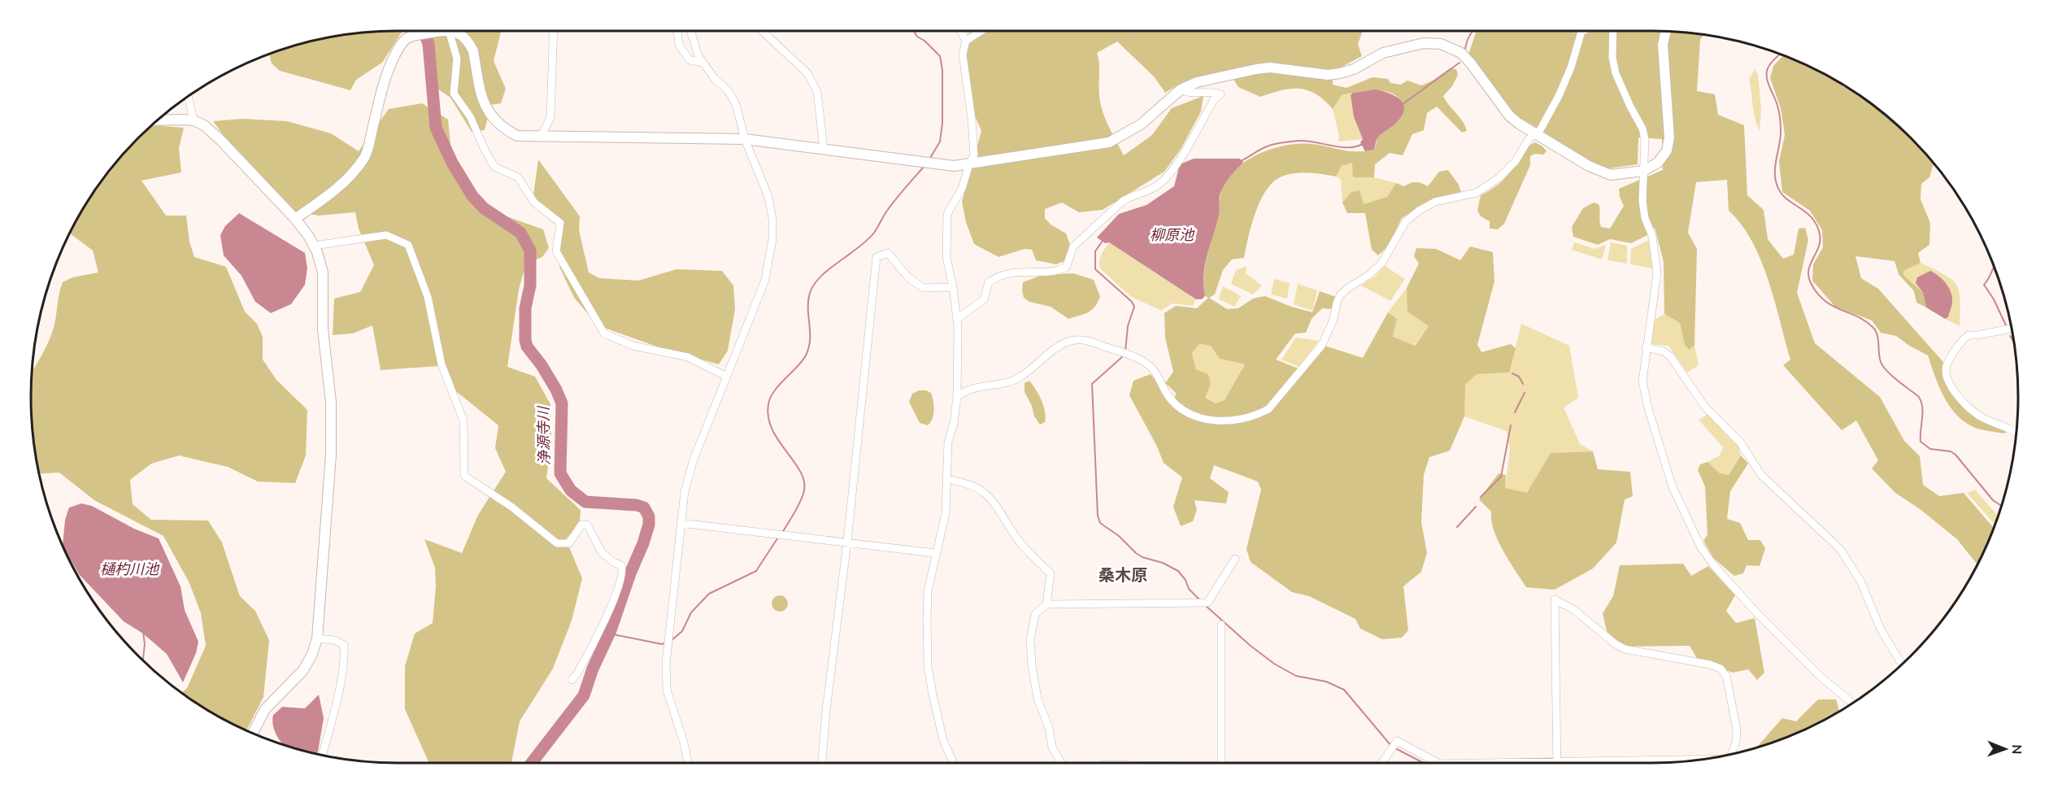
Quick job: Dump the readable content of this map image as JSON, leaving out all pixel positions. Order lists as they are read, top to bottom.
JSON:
{
  "districts": ["桑木原"],
  "water": ["柳原池", "浄源寺川", "樋杓川池"],
  "north": "right"
}
